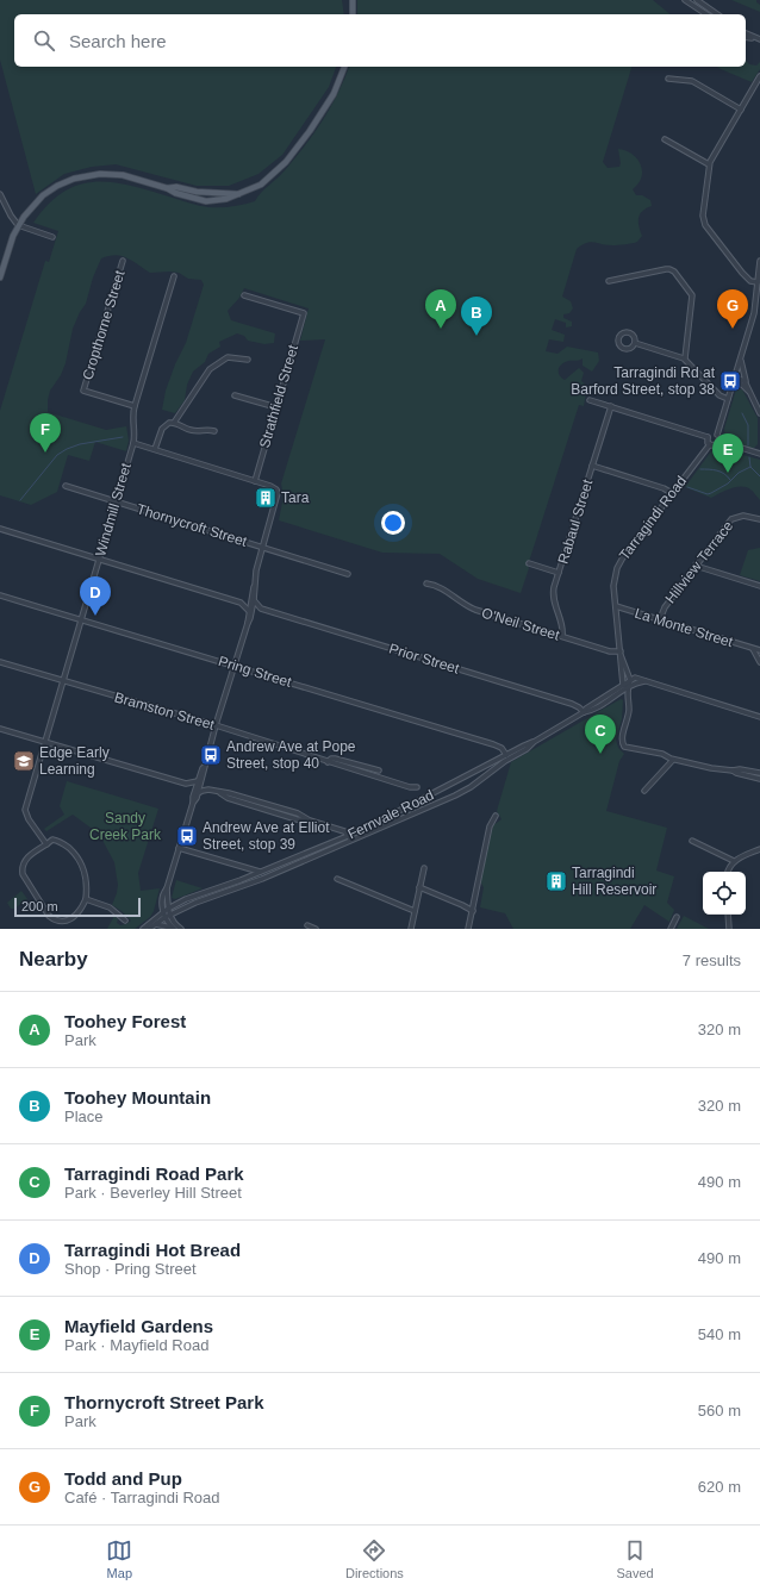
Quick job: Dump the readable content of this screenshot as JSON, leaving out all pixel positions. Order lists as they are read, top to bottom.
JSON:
{
  "streets": {
    "street": [
      "Cropthorne Street",
      "Strathfield Street",
      "Windmill Street",
      "Tarragindi Road",
      "Rabaul Street",
      "Thornycroft Street",
      "Hillview Terrace",
      "O'Neil Street",
      "La Monte Street",
      "Prior Street",
      "Pring Street",
      "Bramston Street",
      "Fernvale Road"
    ]
  },
  "crossings": [
    ["Cropthorne Street", "Windmill Street"],
    ["Windmill Street", "Thornycroft Street"],
    ["Windmill Street", "Pring Street"],
    ["Windmill Street", "Bramston Street"],
    ["Tarragindi Road", "O'Neil Street"],
    ["Tarragindi Road", "La Monte Street"],
    ["Tarragindi Road", "Fernvale Road"],
    ["Rabaul Street", "O'Neil Street"],
    ["Hillview Terrace", "La Monte Street"],
    ["Prior Street", "Fernvale Road"],
    ["Pring Street", "Fernvale Road"]
  ],
  "parks": ["Sandy Creek Park"],
  "places": {
    "bus stop": ["Tarragindi Rd at Barford Street, stop 38", "Andrew Ave at Pope Street, stop 40", "Andrew Ave at Elliot Street, stop 39"],
    "building": ["Tara", "Tarragindi Hill Reservoir"],
    "school or university": ["Edge Early Learning"]
  },
  "scale_bar": "200 m",
  "page": {
    "search": "Search here",
    "pins": [
      "A",
      "G",
      "B",
      "F",
      "E",
      "D",
      "C"
    ],
    "scale": "200 m",
    "heading": ["Nearby", "7 results"],
    "list": [
      {
        "mark": "A",
        "name": "Toohey Forest",
        "note": "Park",
        "value": "320 m"
      },
      {
        "mark": "B",
        "name": "Toohey Mountain",
        "note": "Place",
        "value": "320 m"
      },
      {
        "mark": "C",
        "name": "Tarragindi Road Park",
        "note": "Park · Beverley Hill Street",
        "value": "490 m"
      },
      {
        "mark": "D",
        "name": "Tarragindi Hot Bread",
        "note": "Shop · Pring Street",
        "value": "490 m"
      },
      {
        "mark": "E",
        "name": "Mayfield Gardens",
        "note": "Park · Mayfield Road",
        "value": "540 m"
      },
      {
        "mark": "F",
        "name": "Thornycroft Street Park",
        "note": "Park",
        "value": "560 m"
      },
      {
        "mark": "G",
        "name": "Todd and Pup",
        "note": "Café · Tarragindi Road",
        "value": "620 m"
      }
    ],
    "nav": ["Map", "Directions", "Saved"]
  }
}
